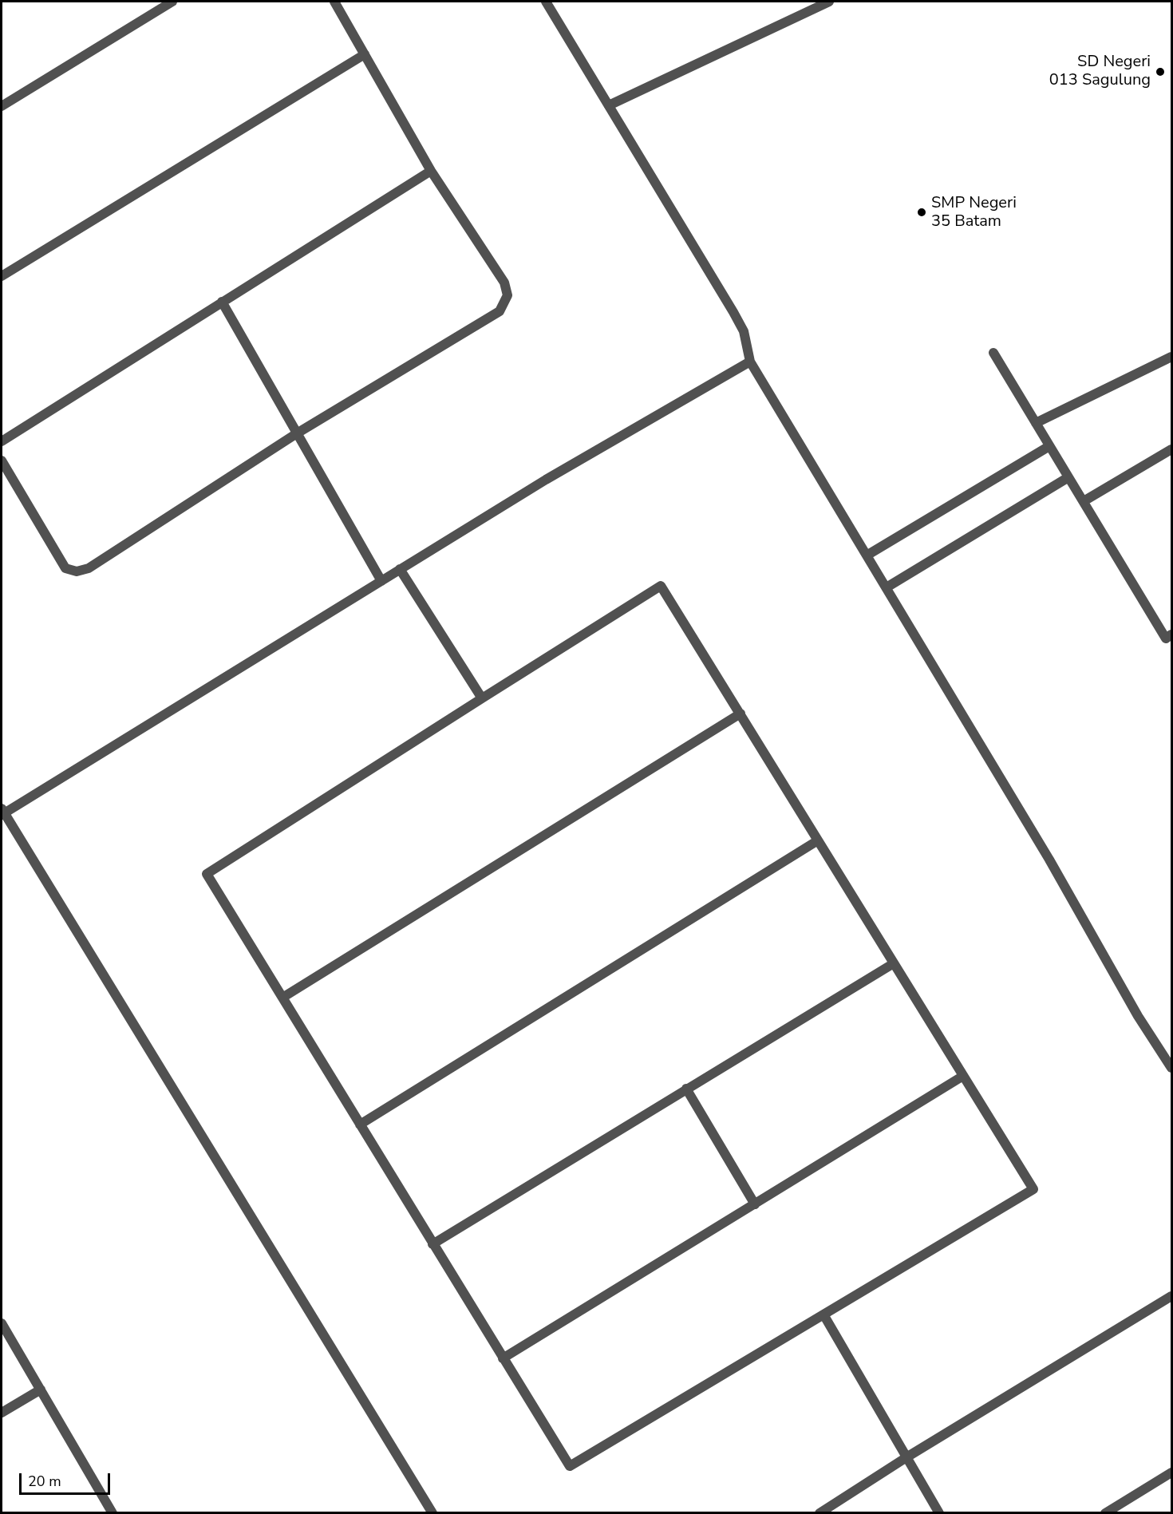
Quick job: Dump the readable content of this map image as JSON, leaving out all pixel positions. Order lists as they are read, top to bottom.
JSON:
{
  "places": ["SD Negeri 013 Sagulung", "SMP Negeri 35 Batam"],
  "scale_bar": "20 m"
}
